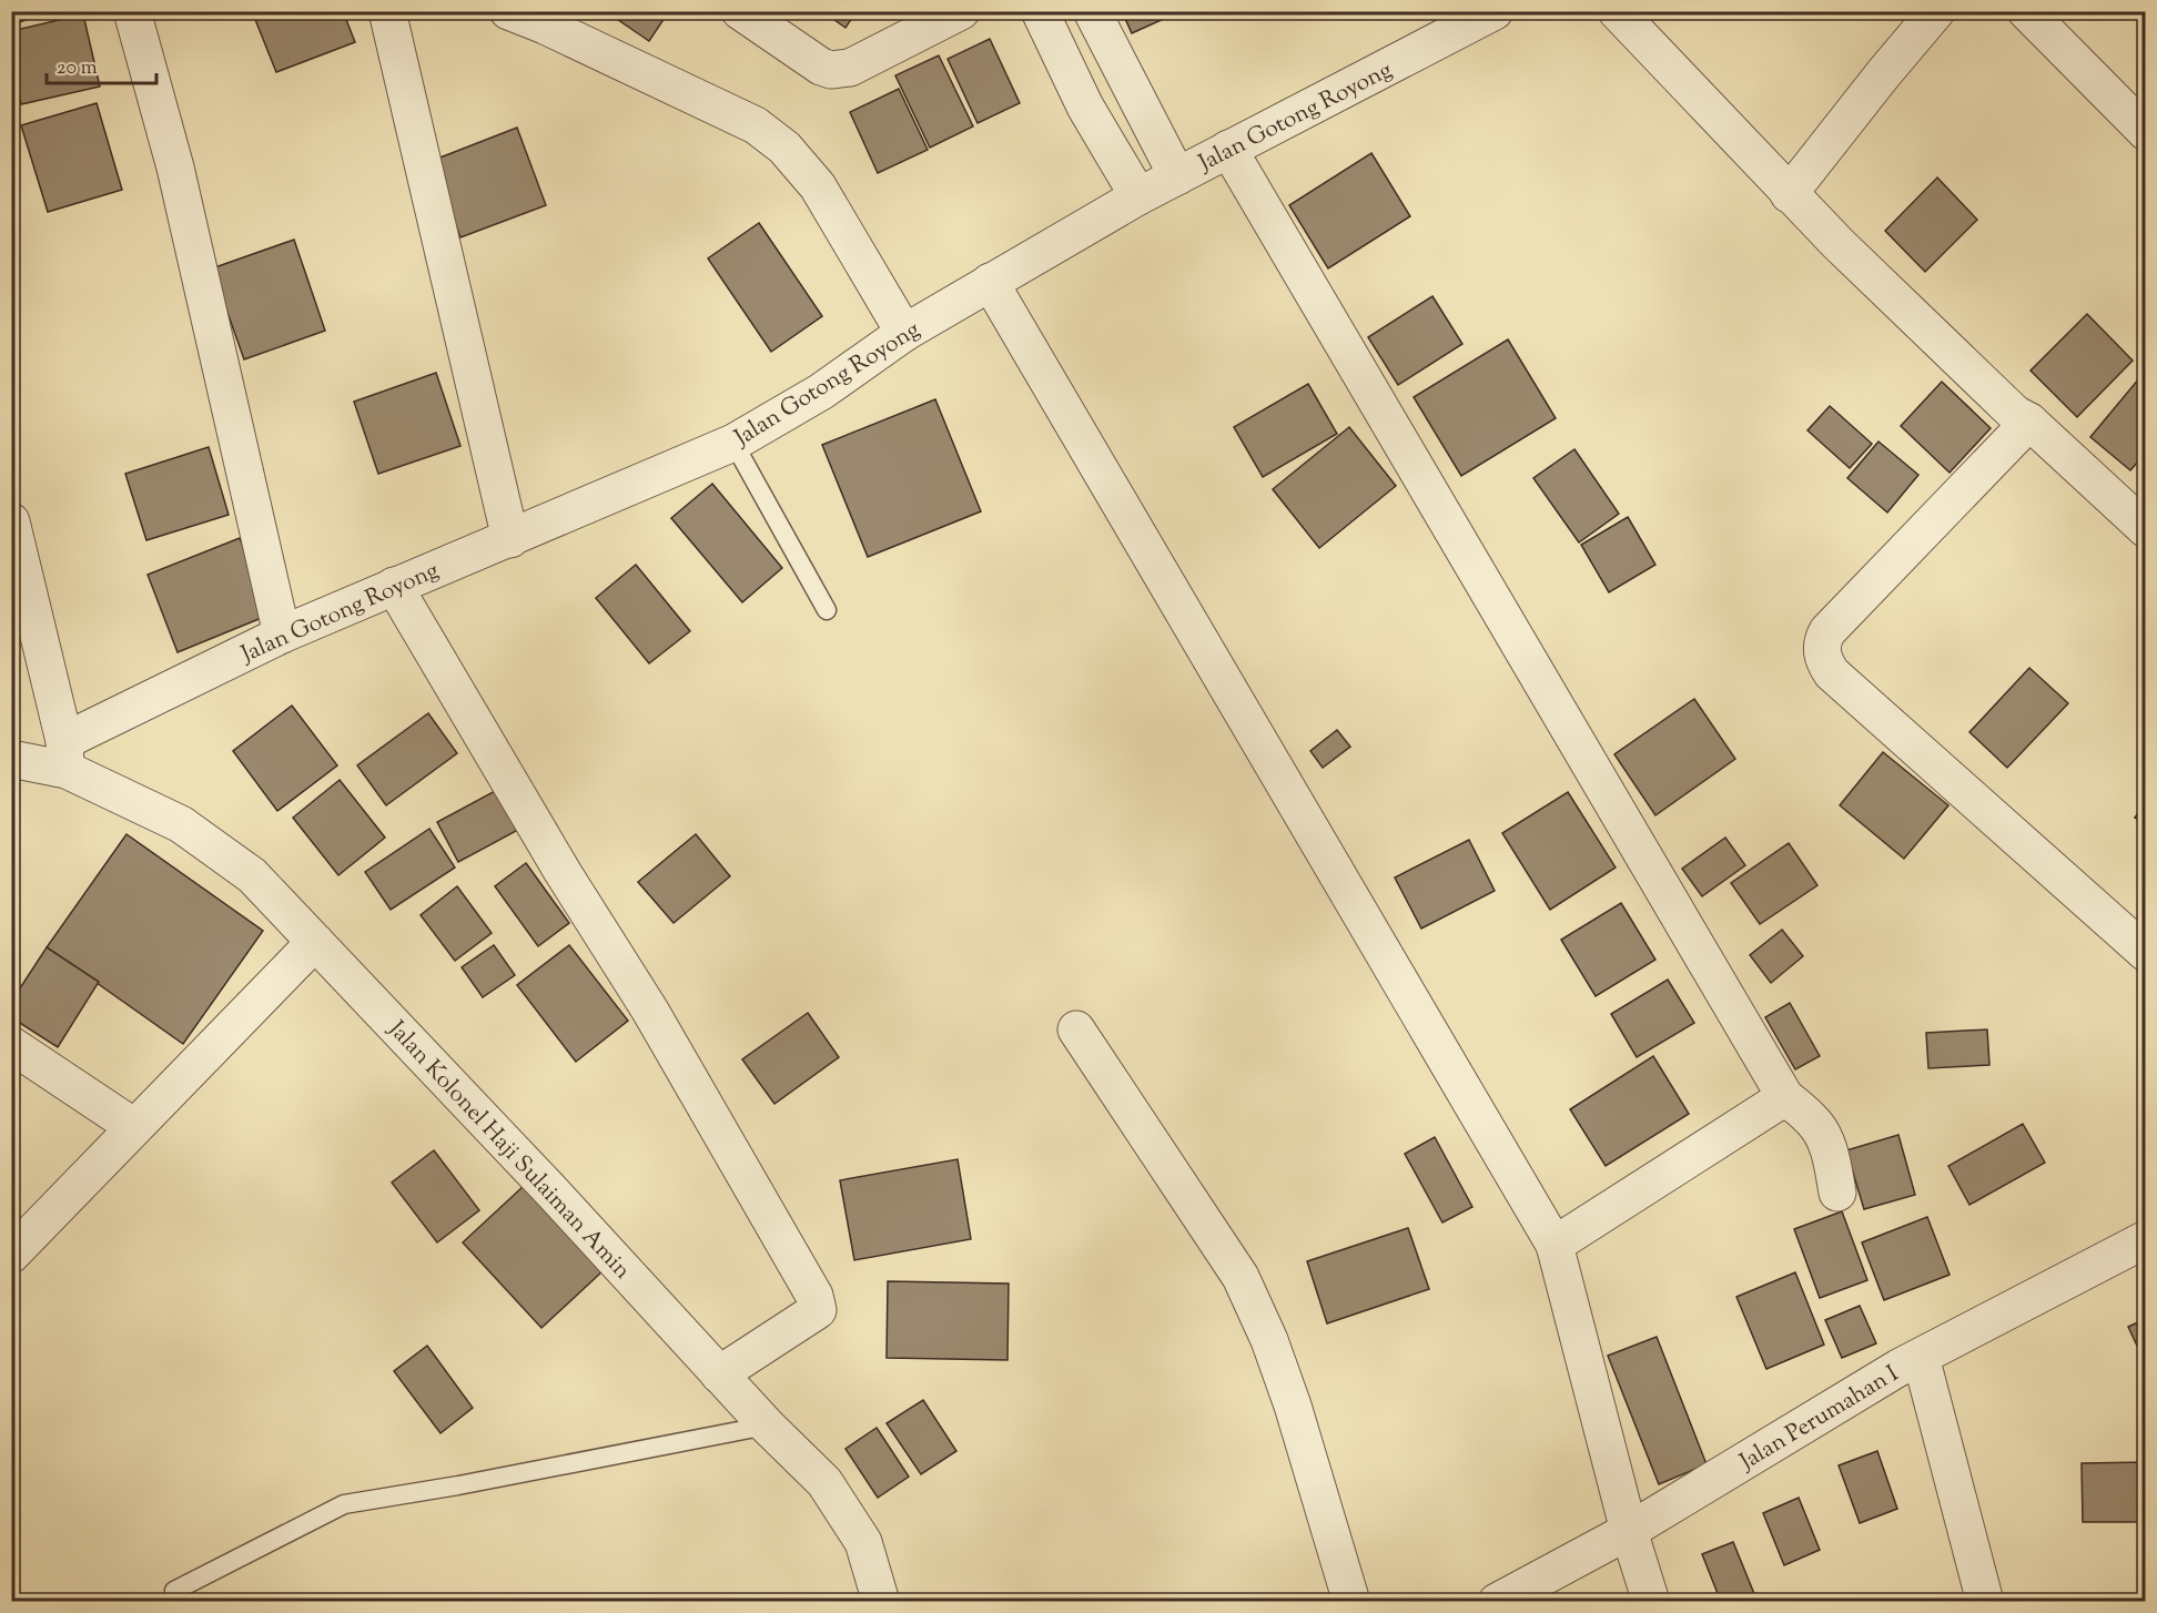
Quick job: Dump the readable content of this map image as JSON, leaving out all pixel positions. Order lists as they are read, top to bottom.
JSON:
{
  "streets": {
    "street": ["Jalan Gotong Royong", "Jalan Kolonel Haji Sulaiman Amin", "Jalan Perumahan I"]
  },
  "crossings": [
    ["Jalan Gotong Royong", "Jalan Kolonel Haji Sulaiman Amin"]
  ],
  "scale_bar": "20 m"
}
